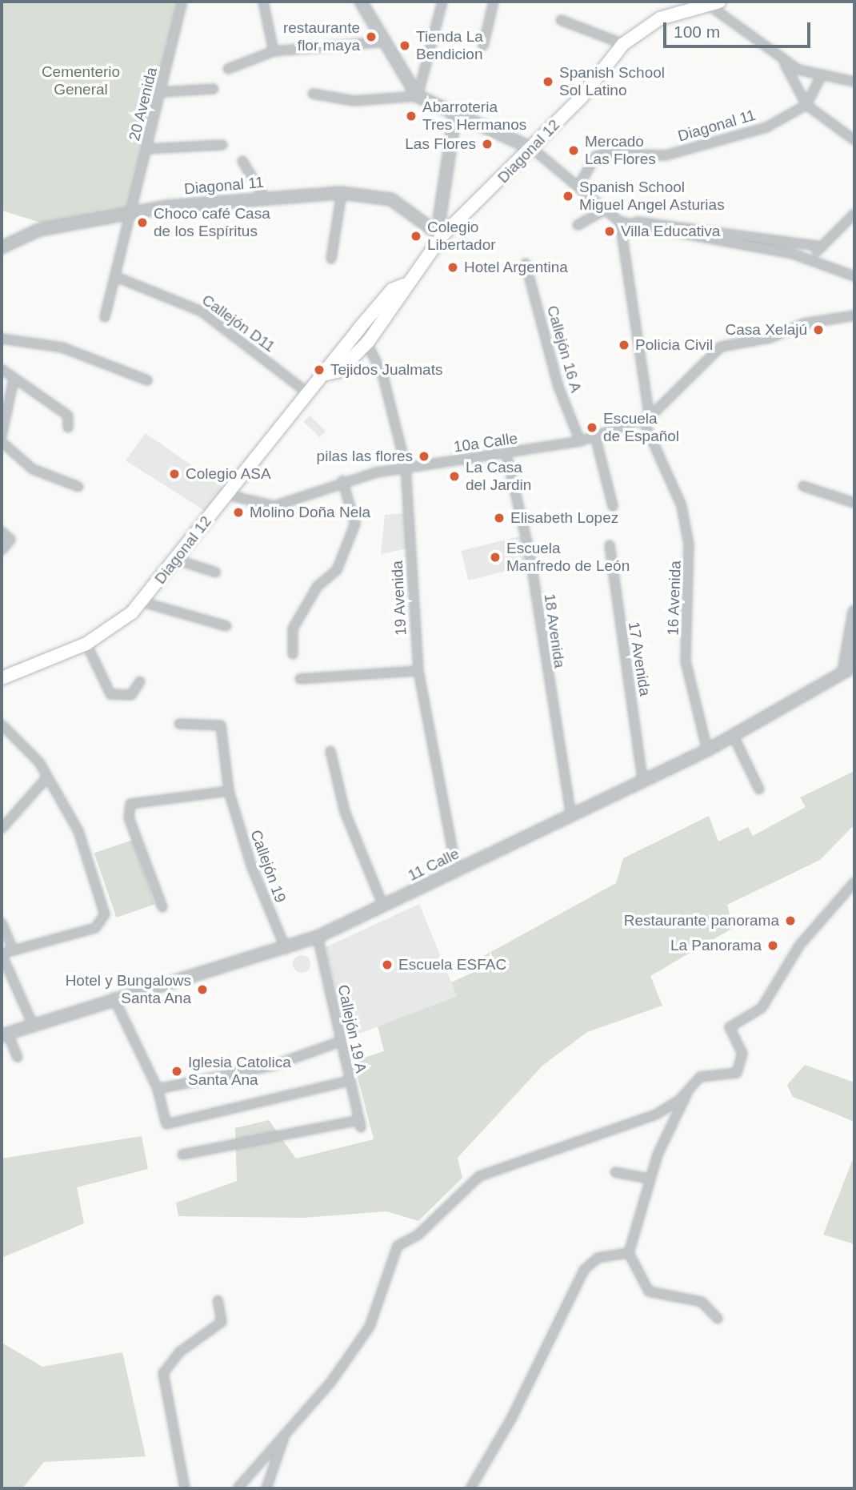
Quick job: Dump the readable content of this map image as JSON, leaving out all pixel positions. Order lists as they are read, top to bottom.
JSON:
{
  "streets": {
    "main road": ["Diagonal 12"],
    "street": [
      "20 Avenida",
      "Diagonal 11",
      "Callejón D11",
      "Callejón 16 A",
      "10a Calle",
      "19 Avenida",
      "16 Avenida",
      "18 Avenida",
      "17 Avenida",
      "11 Calle",
      "Callejón 19",
      "Callejón 19 A"
    ]
  },
  "crossings": [
    ["20 Avenida", "Diagonal 11"],
    ["20 Avenida", "Callejón D11"],
    ["Diagonal 11", "Diagonal 12"],
    ["Diagonal 12", "Callejón D11"],
    ["Diagonal 12", "10a Calle"],
    ["Diagonal 12", "19 Avenida"],
    ["Callejón 16 A", "10a Calle"],
    ["10a Calle", "19 Avenida"],
    ["10a Calle", "16 Avenida"],
    ["10a Calle", "18 Avenida"],
    ["19 Avenida", "11 Calle"],
    ["16 Avenida", "11 Calle"],
    ["18 Avenida", "11 Calle"],
    ["17 Avenida", "11 Calle"],
    ["11 Calle", "Callejón 19"],
    ["11 Calle", "Callejón 19 A"]
  ],
  "parks": ["Cementerio General"],
  "places": [
    "restaurante flor maya",
    "Tienda La Bendicion",
    "Spanish School Sol Latino",
    "Abarroteria Tres Hermanos",
    "Las Flores",
    "Mercado Las Flores",
    "Spanish School Miguel Angel Asturias",
    "Choco café Casa de los Espíritus",
    "Villa Educativa",
    "Colegio Libertador",
    "Hotel Argentina",
    "Casa Xelajú",
    "Policia Civil",
    "Tejidos Jualmats",
    "Escuela de Español",
    "pilas las flores",
    "Colegio ASA",
    "La Casa del Jardin",
    "Molino Doña Nela",
    "Elisabeth Lopez",
    "Escuela Manfredo de León",
    "Restaurante panorama",
    "La Panorama",
    "Escuela ESFAC",
    "Hotel y Bungalows Santa Ana",
    "Iglesia Catolica Santa Ana"
  ],
  "scale_bar": "100 m"
}
